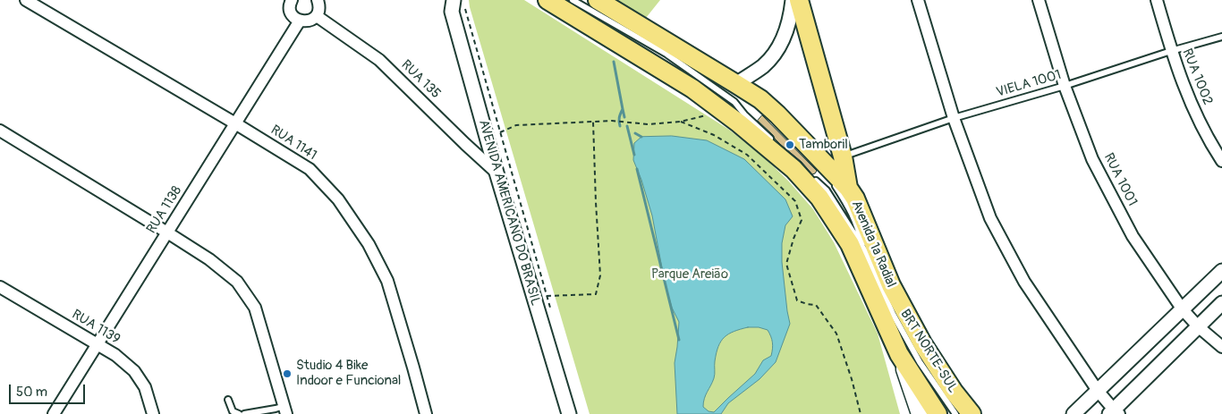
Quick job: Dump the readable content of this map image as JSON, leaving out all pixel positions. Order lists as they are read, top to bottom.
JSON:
{
  "streets": {
    "main road": ["Avenida 1ª Radial"],
    "street": [
      "RUA 1002",
      "RUA 135",
      "RUA 1141",
      "RUA 1001",
      "RUA 1138",
      "AVENIDA AMERICANO DO BRASIL",
      "RUA 1139"
    ],
    "lane": ["VIELA 1001", "BRT NORTE-SUL"]
  },
  "crossings": [
    ["RUA 1002", "VIELA 1001"],
    ["RUA 135", "AVENIDA AMERICANO DO BRASIL"],
    ["VIELA 1001", "RUA 1001"],
    ["RUA 1141", "RUA 1138"],
    ["RUA 1138", "RUA 1139"],
    ["Avenida 1ª Radial", "BRT NORTE-SUL"]
  ],
  "parks": ["Parque Areião"],
  "places": ["Tamboril", "Studio 4 Bike Indoor e Funcional"],
  "scale_bar": "50 m"
}
